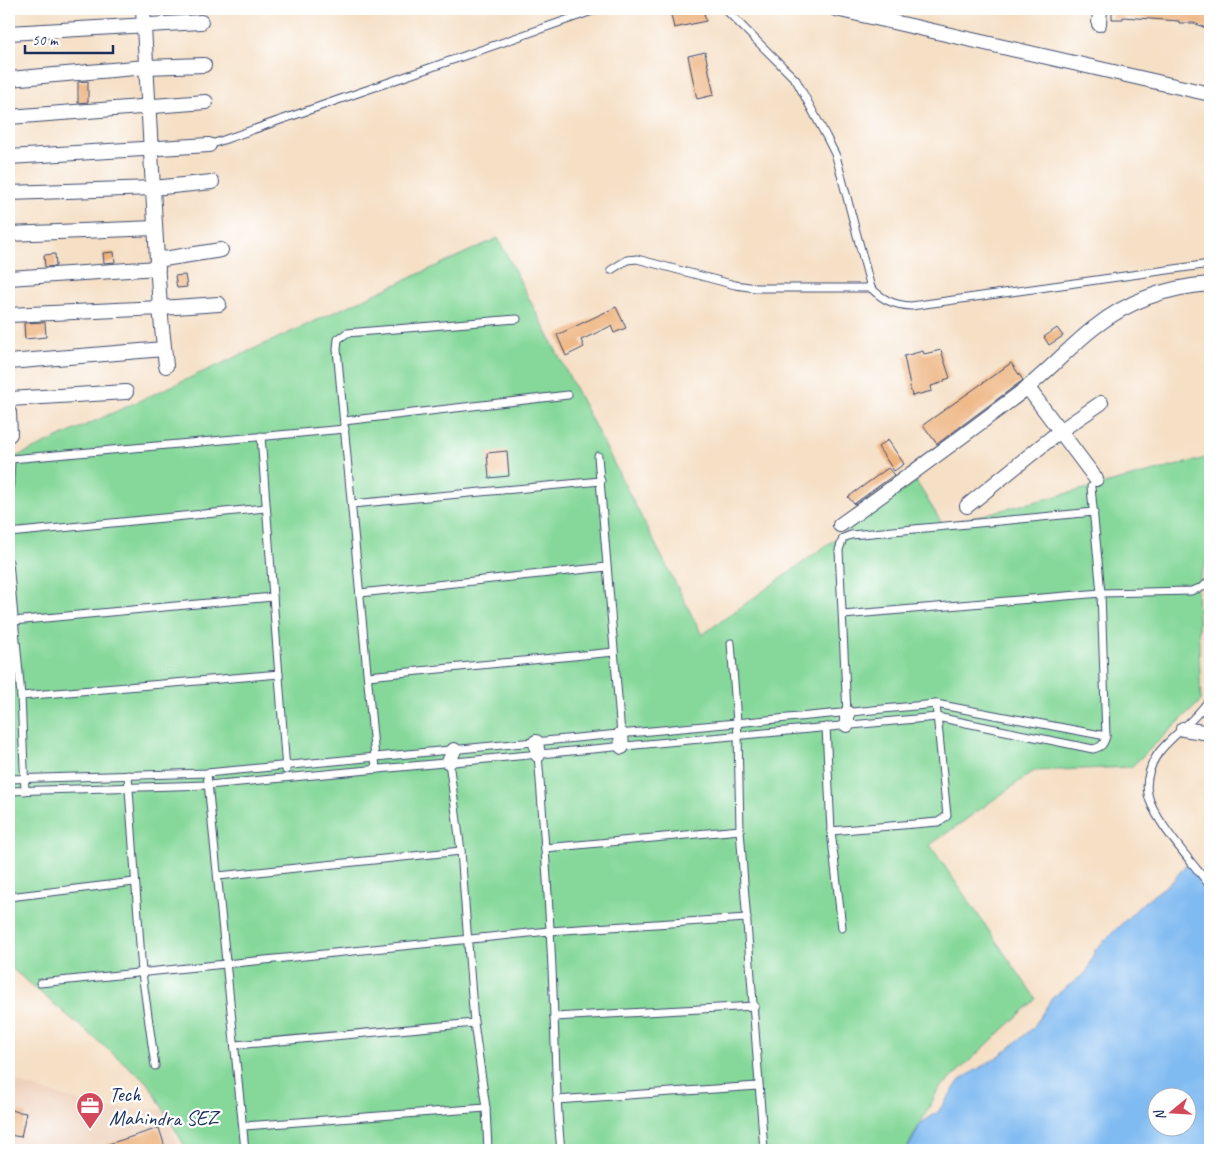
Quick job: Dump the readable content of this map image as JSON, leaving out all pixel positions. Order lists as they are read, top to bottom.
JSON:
{
  "places": {
    "office": ["Tech Mahindra SEZ"]
  },
  "scale_bar": "50 m",
  "north": "left"
}
